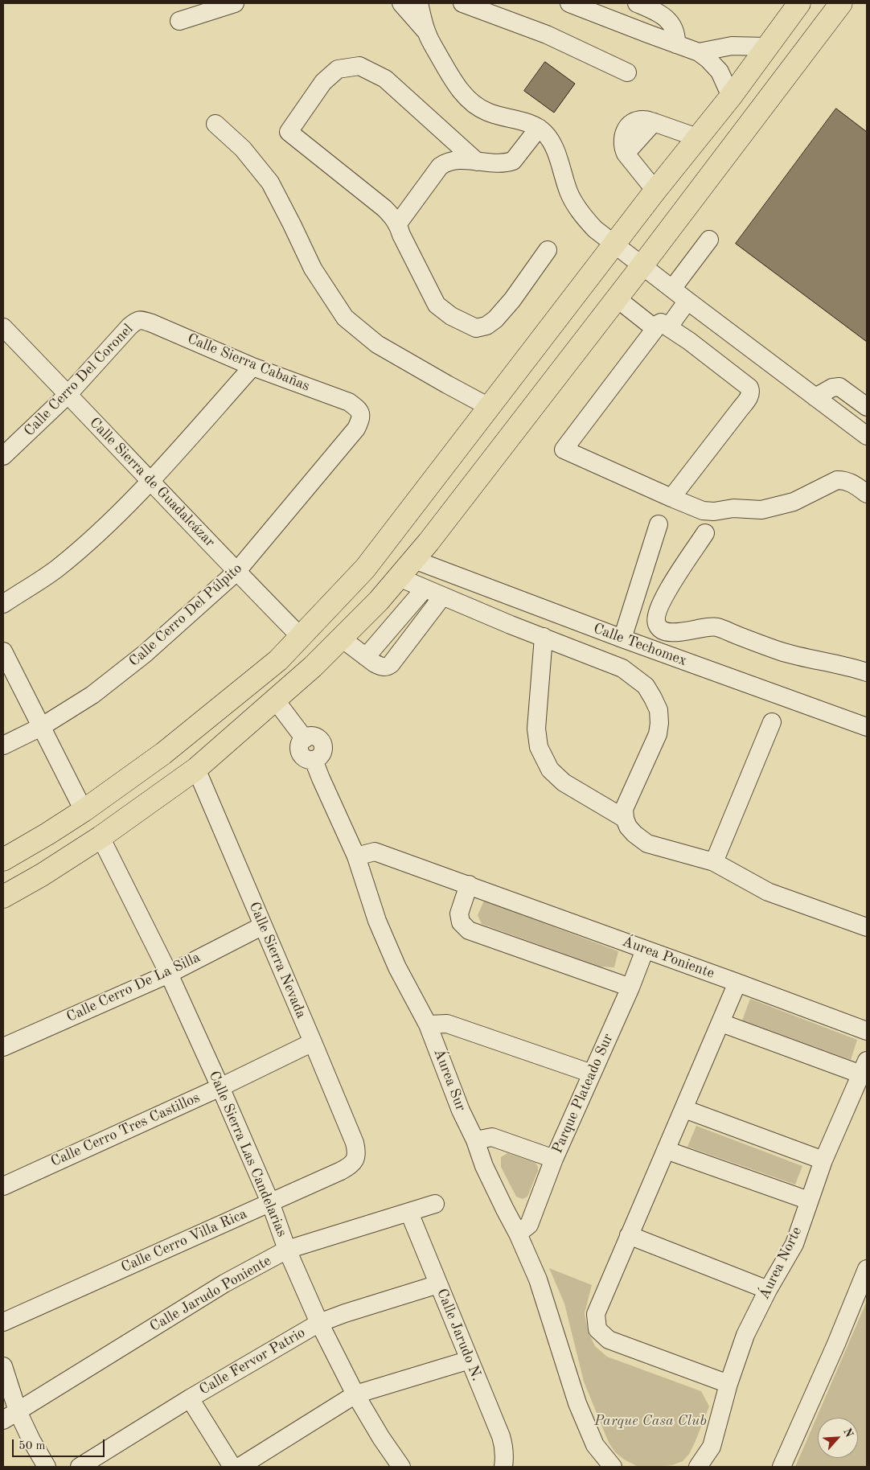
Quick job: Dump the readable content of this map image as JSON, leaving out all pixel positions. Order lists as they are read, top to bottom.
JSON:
{
  "streets": {
    "street": [
      "Calle Sierra Cabañas",
      "Calle Cerro Del Coronel",
      "Calle Sierra de Guadalcázar",
      "Calle Cerro Del Púlpito",
      "Calle Techomex",
      "Áurea Poniente",
      "Calle Sierra Nevada",
      "Calle Cerro De La Silla",
      "Áurea Sur",
      "Parque Plateado Sur",
      "Calle Cerro Tres Castillos",
      "Calle Sierra Las Candelarias",
      "Calle Cerro Villa Rica",
      "Áurea Norte",
      "Calle Jarudo Poniente",
      "Calle Jarudo N.",
      "Calle Fervor Patrio"
    ]
  },
  "crossings": [
    ["Calle Sierra Cabañas", "Calle Cerro Del Coronel"],
    ["Calle Sierra Cabañas", "Calle Cerro Del Púlpito"],
    ["Calle Cerro Del Coronel", "Calle Sierra de Guadalcázar"],
    ["Calle Sierra de Guadalcázar", "Calle Cerro Del Púlpito"],
    ["Áurea Poniente", "Áurea Sur"],
    ["Áurea Poniente", "Parque Plateado Sur"],
    ["Calle Sierra Nevada", "Calle Cerro De La Silla"],
    ["Calle Sierra Nevada", "Calle Cerro Tres Castillos"],
    ["Calle Sierra Nevada", "Calle Cerro Villa Rica"],
    ["Calle Cerro De La Silla", "Calle Sierra Las Candelarias"],
    ["Áurea Sur", "Parque Plateado Sur"],
    ["Calle Cerro Tres Castillos", "Calle Sierra Las Candelarias"],
    ["Calle Sierra Las Candelarias", "Calle Cerro Villa Rica"],
    ["Calle Sierra Las Candelarias", "Calle Jarudo Poniente"],
    ["Calle Sierra Las Candelarias", "Calle Fervor Patrio"],
    ["Calle Jarudo Poniente", "Calle Jarudo N."],
    ["Calle Jarudo N.", "Calle Fervor Patrio"]
  ],
  "parks": ["Parque Casa Club"],
  "scale_bar": "50 m",
  "north": "top right"
}
